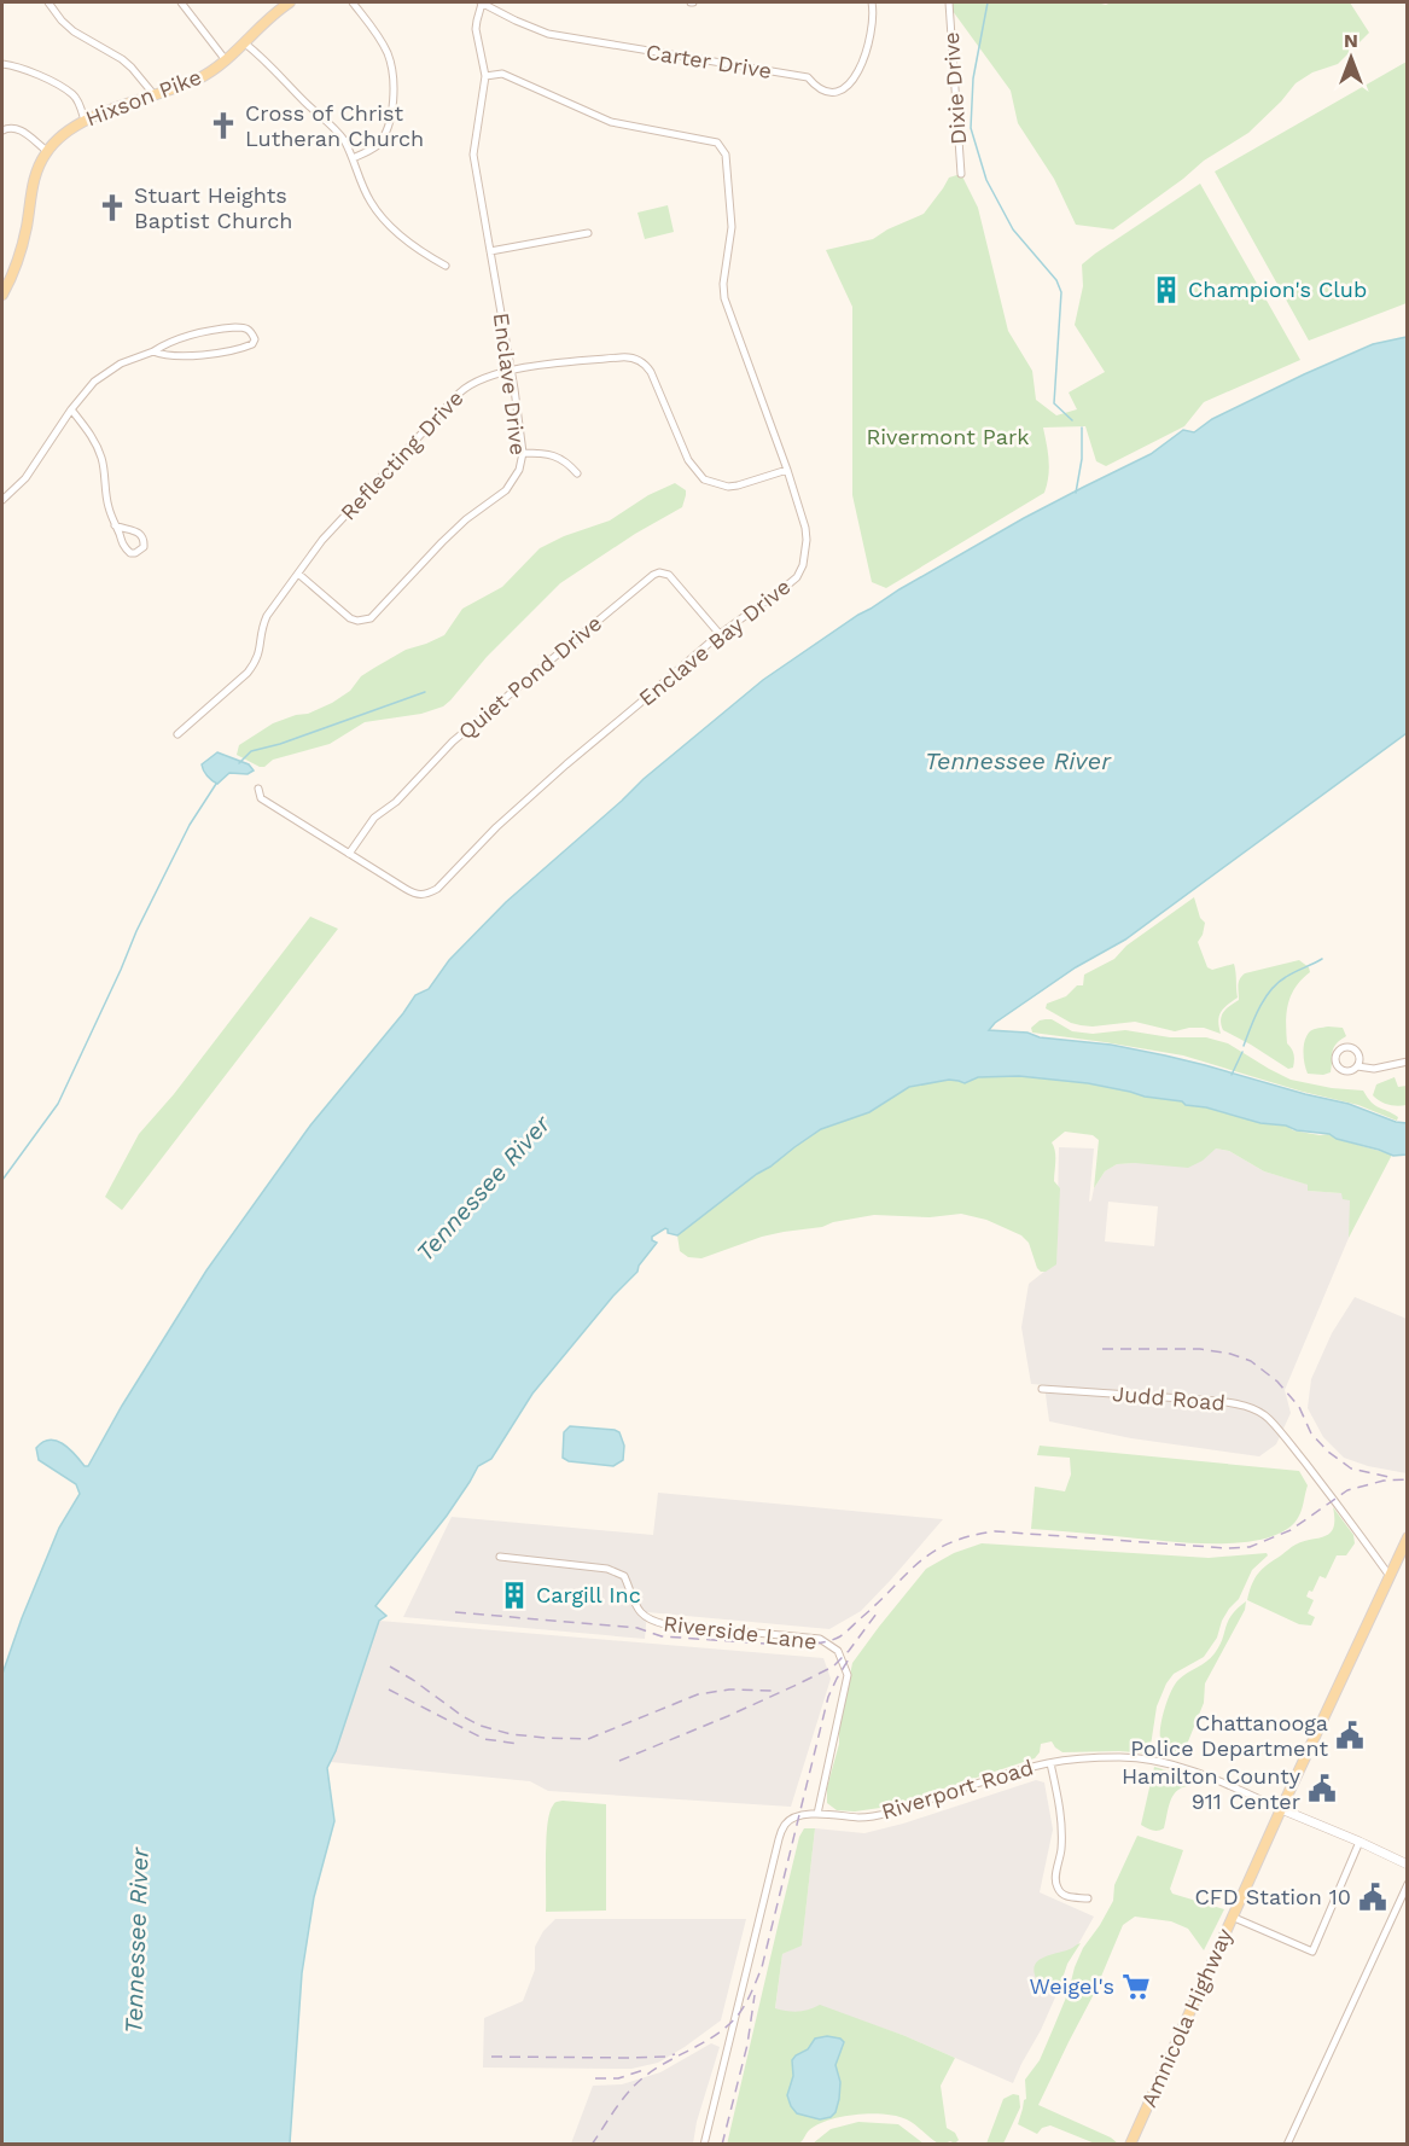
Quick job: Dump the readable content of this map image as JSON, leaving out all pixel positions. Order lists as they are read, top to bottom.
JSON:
{
  "streets": {
    "main road": ["Hixson Pike", "Amnicola Highway"],
    "street": [
      "Carter Drive",
      "Dixie Drive",
      "Enclave Drive",
      "Reflecting Drive",
      "Enclave Bay Drive",
      "Quiet Pond Drive",
      "Judd Road",
      "Riverside Lane",
      "Riverport Road"
    ]
  },
  "crossings": [
    ["Carter Drive", "Enclave Drive"],
    ["Enclave Drive", "Reflecting Drive"],
    ["Enclave Drive", "Enclave Bay Drive"],
    ["Reflecting Drive", "Enclave Bay Drive"],
    ["Enclave Bay Drive", "Quiet Pond Drive"],
    ["Judd Road", "Amnicola Highway"],
    ["Riverside Lane", "Riverport Road"],
    ["Riverport Road", "Amnicola Highway"]
  ],
  "water": ["Tennessee River"],
  "parks": ["Rivermont Park"],
  "places": {
    "church": ["Cross of Christ Lutheran Church", "Stuart Heights Baptist Church"],
    "building": ["Champion's Club", "Cargill Inc"],
    "public building": ["Chattanooga Police Department", "Hamilton County 911 Center", "CFD Station 10"],
    "supermarket": ["Weigel's"]
  },
  "north": "top"
}
